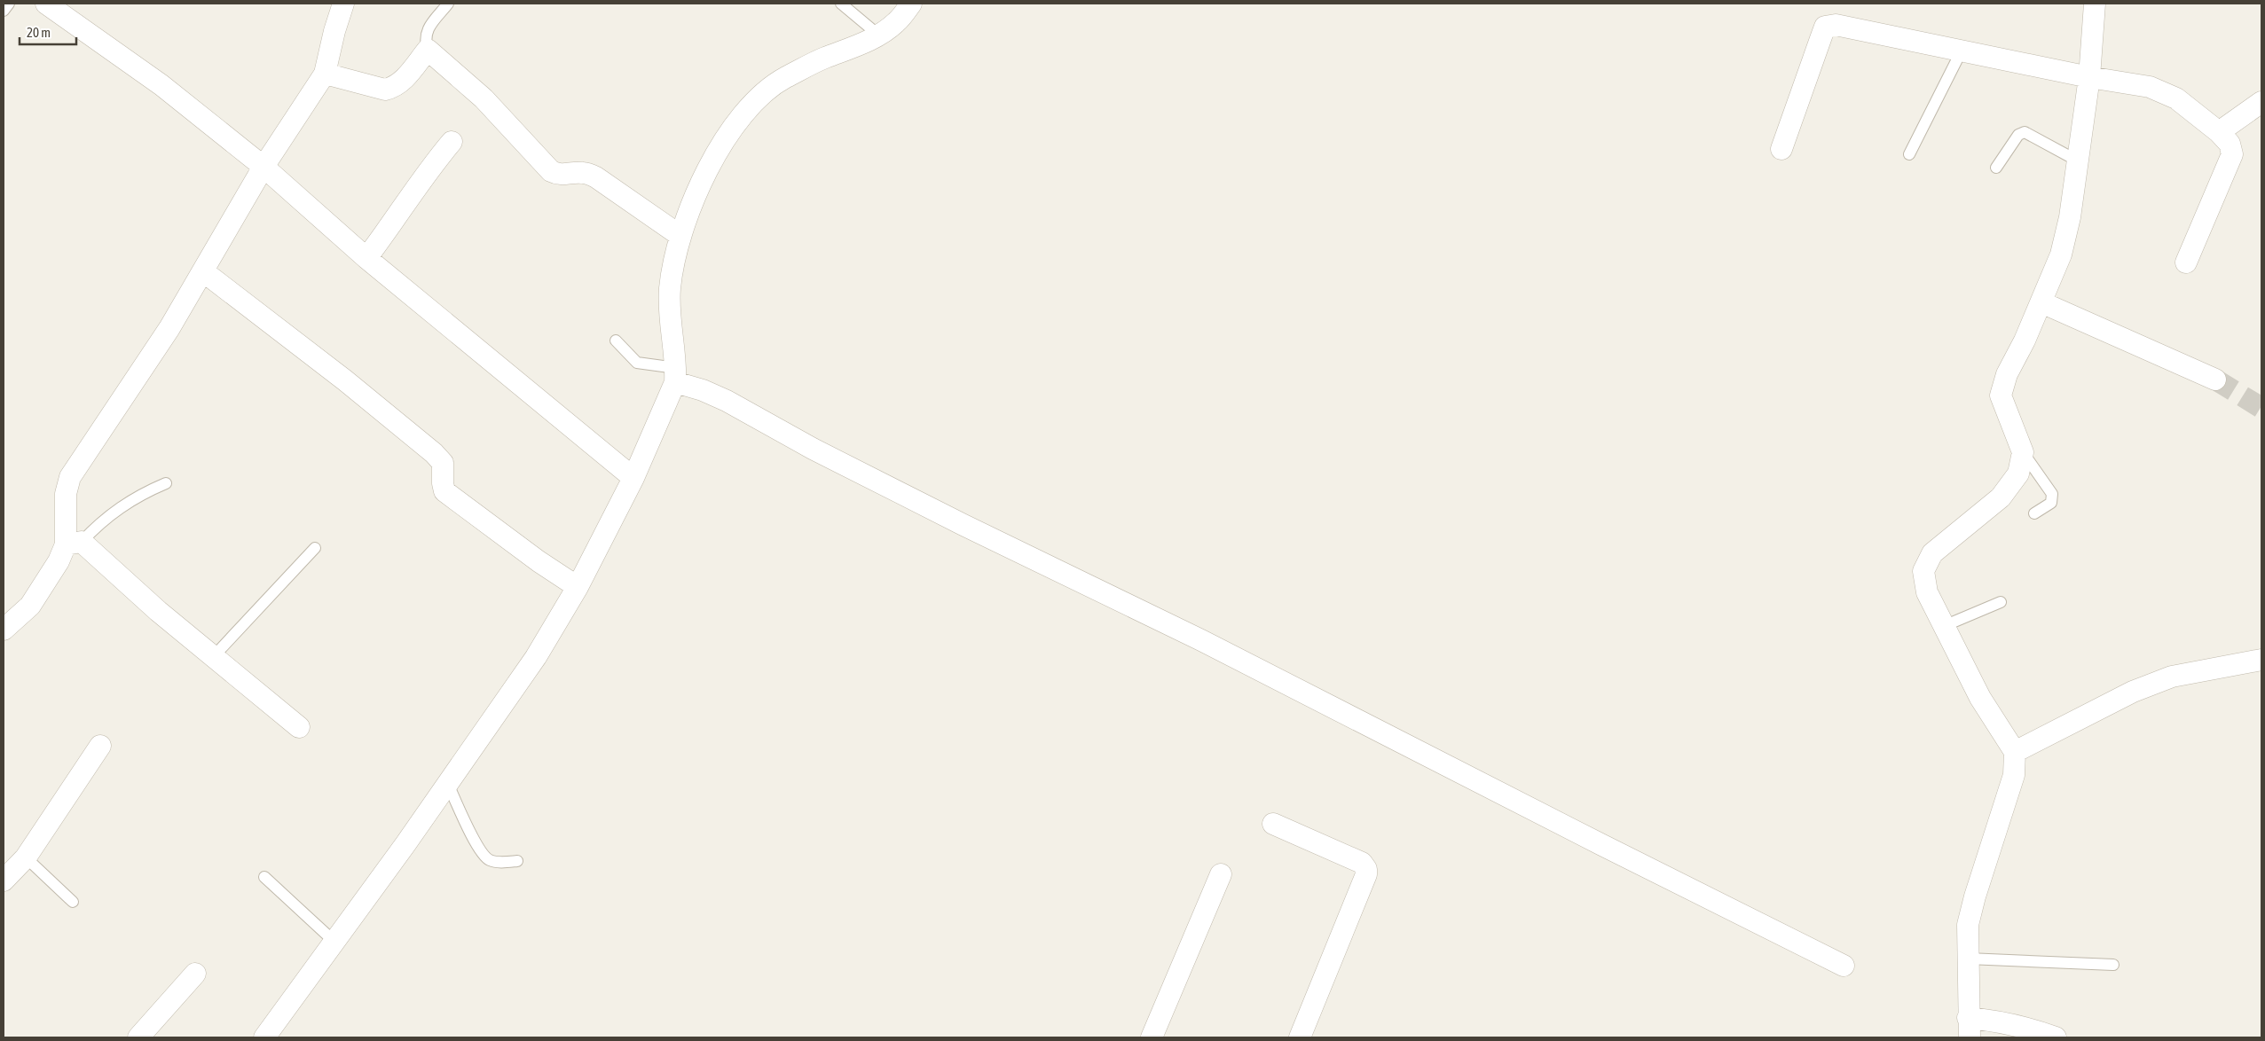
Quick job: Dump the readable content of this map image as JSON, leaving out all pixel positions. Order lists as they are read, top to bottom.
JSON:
{
  "scale_bar": "20 m"
}
